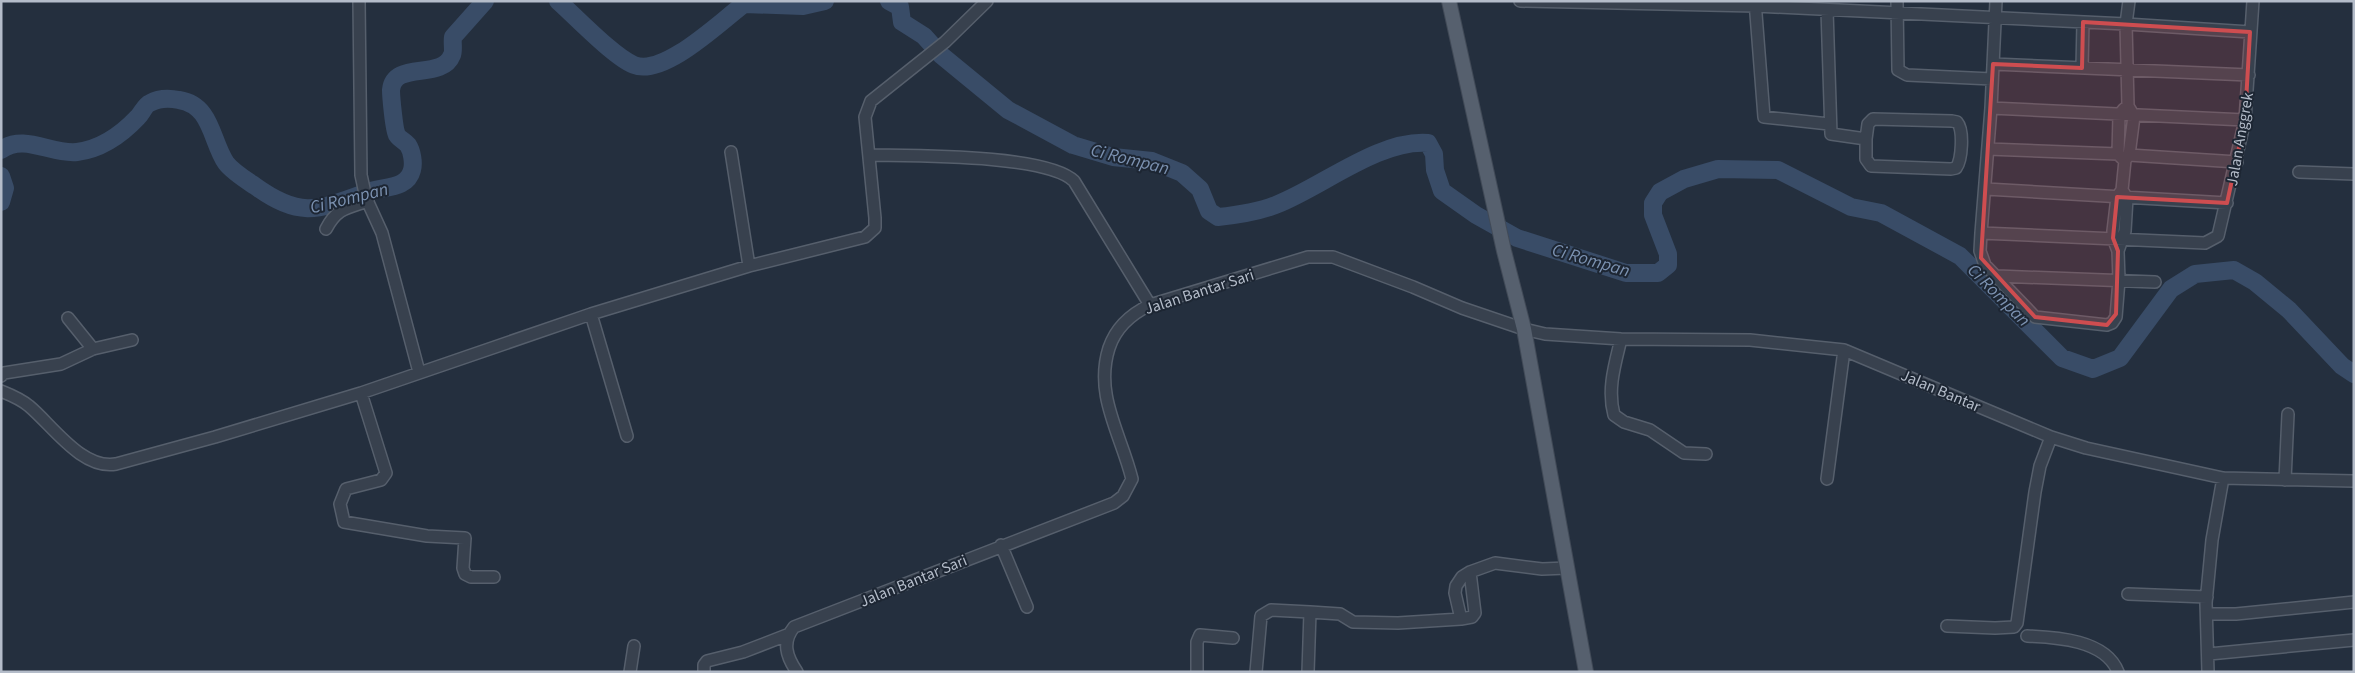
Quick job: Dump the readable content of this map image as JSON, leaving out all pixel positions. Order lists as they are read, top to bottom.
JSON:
{
  "streets": {
    "street": ["Jalan Anggrek", "Jalan Bantar Sari", "Jalan Bantar"]
  },
  "crossings": [
    ["Jalan Bantar Sari", "Jalan Bantar"]
  ],
  "water": ["Ci Rompan"]
}
